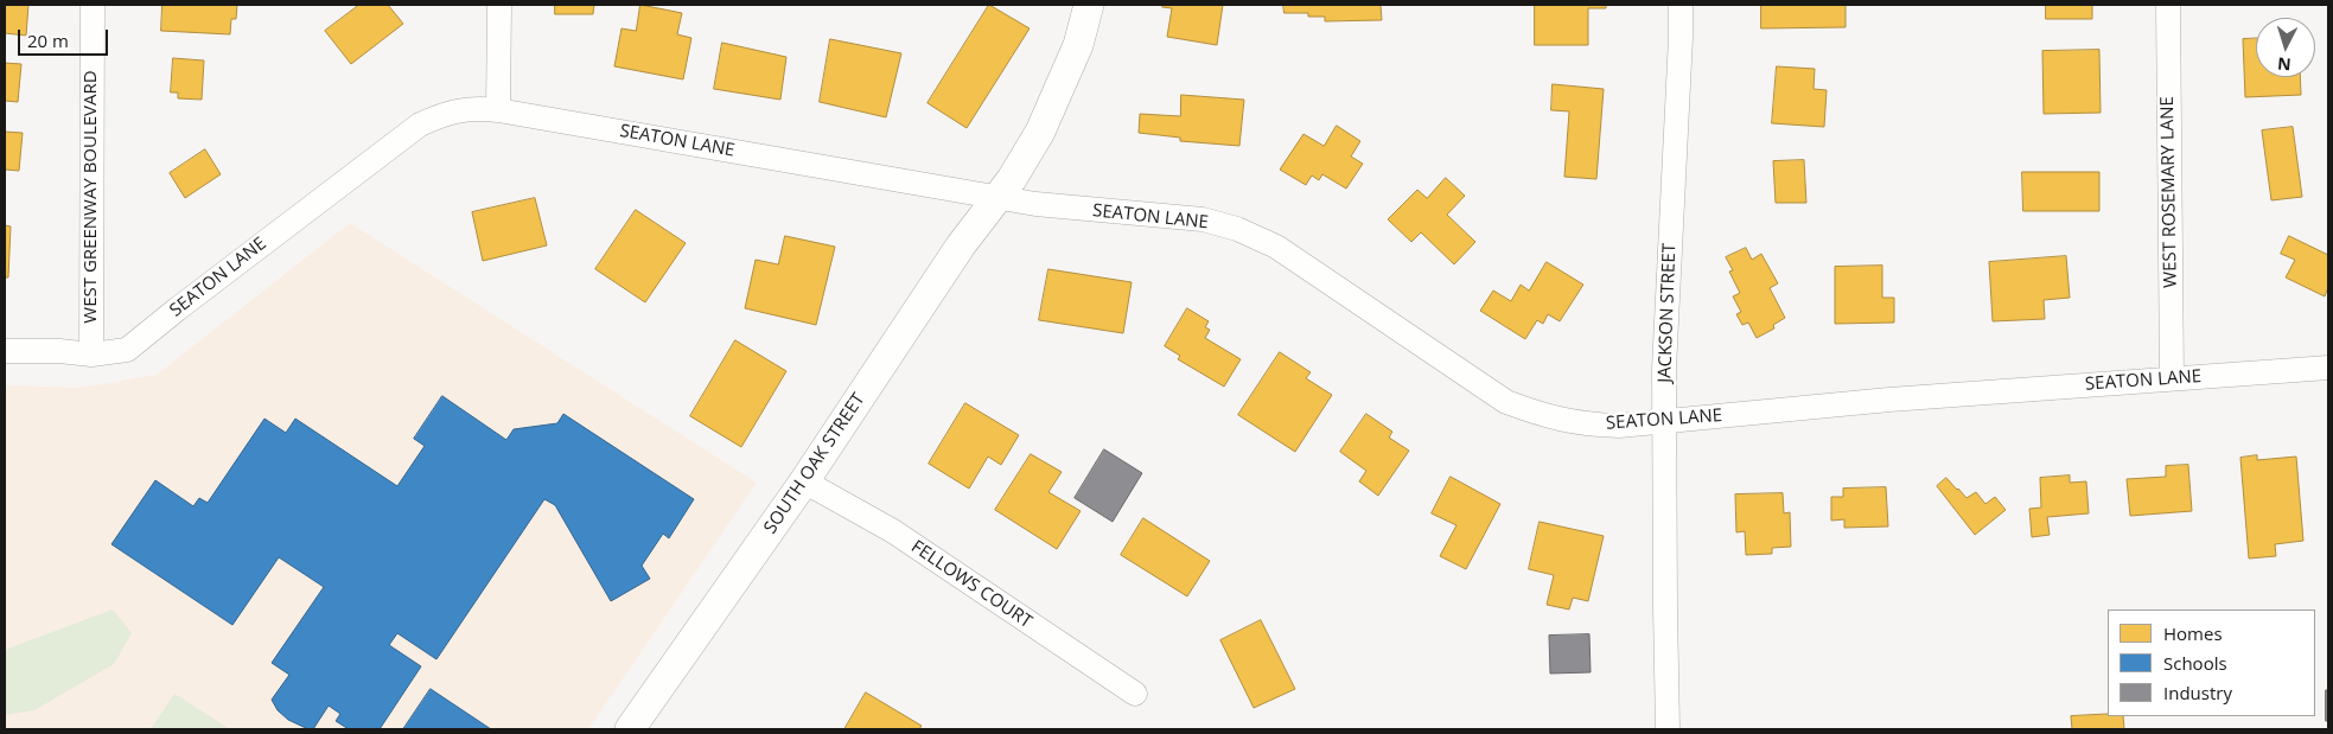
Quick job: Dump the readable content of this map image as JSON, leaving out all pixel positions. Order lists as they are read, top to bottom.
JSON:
{
  "streets": {
    "street": [
      "SEATON LANE",
      "WEST ROSEMARY LANE",
      "WEST GREENWAY BOULEVARD",
      "JACKSON STREET",
      "SOUTH OAK STREET",
      "FELLOWS COURT"
    ]
  },
  "crossings": [
    ["SEATON LANE", "WEST ROSEMARY LANE"],
    ["SEATON LANE", "WEST GREENWAY BOULEVARD"],
    ["SEATON LANE", "JACKSON STREET"],
    ["SEATON LANE", "SOUTH OAK STREET"],
    ["SOUTH OAK STREET", "FELLOWS COURT"]
  ],
  "legend": ["Homes", "Schools", "Industry"],
  "scale_bar": "20 m",
  "north": "bottom"
}
